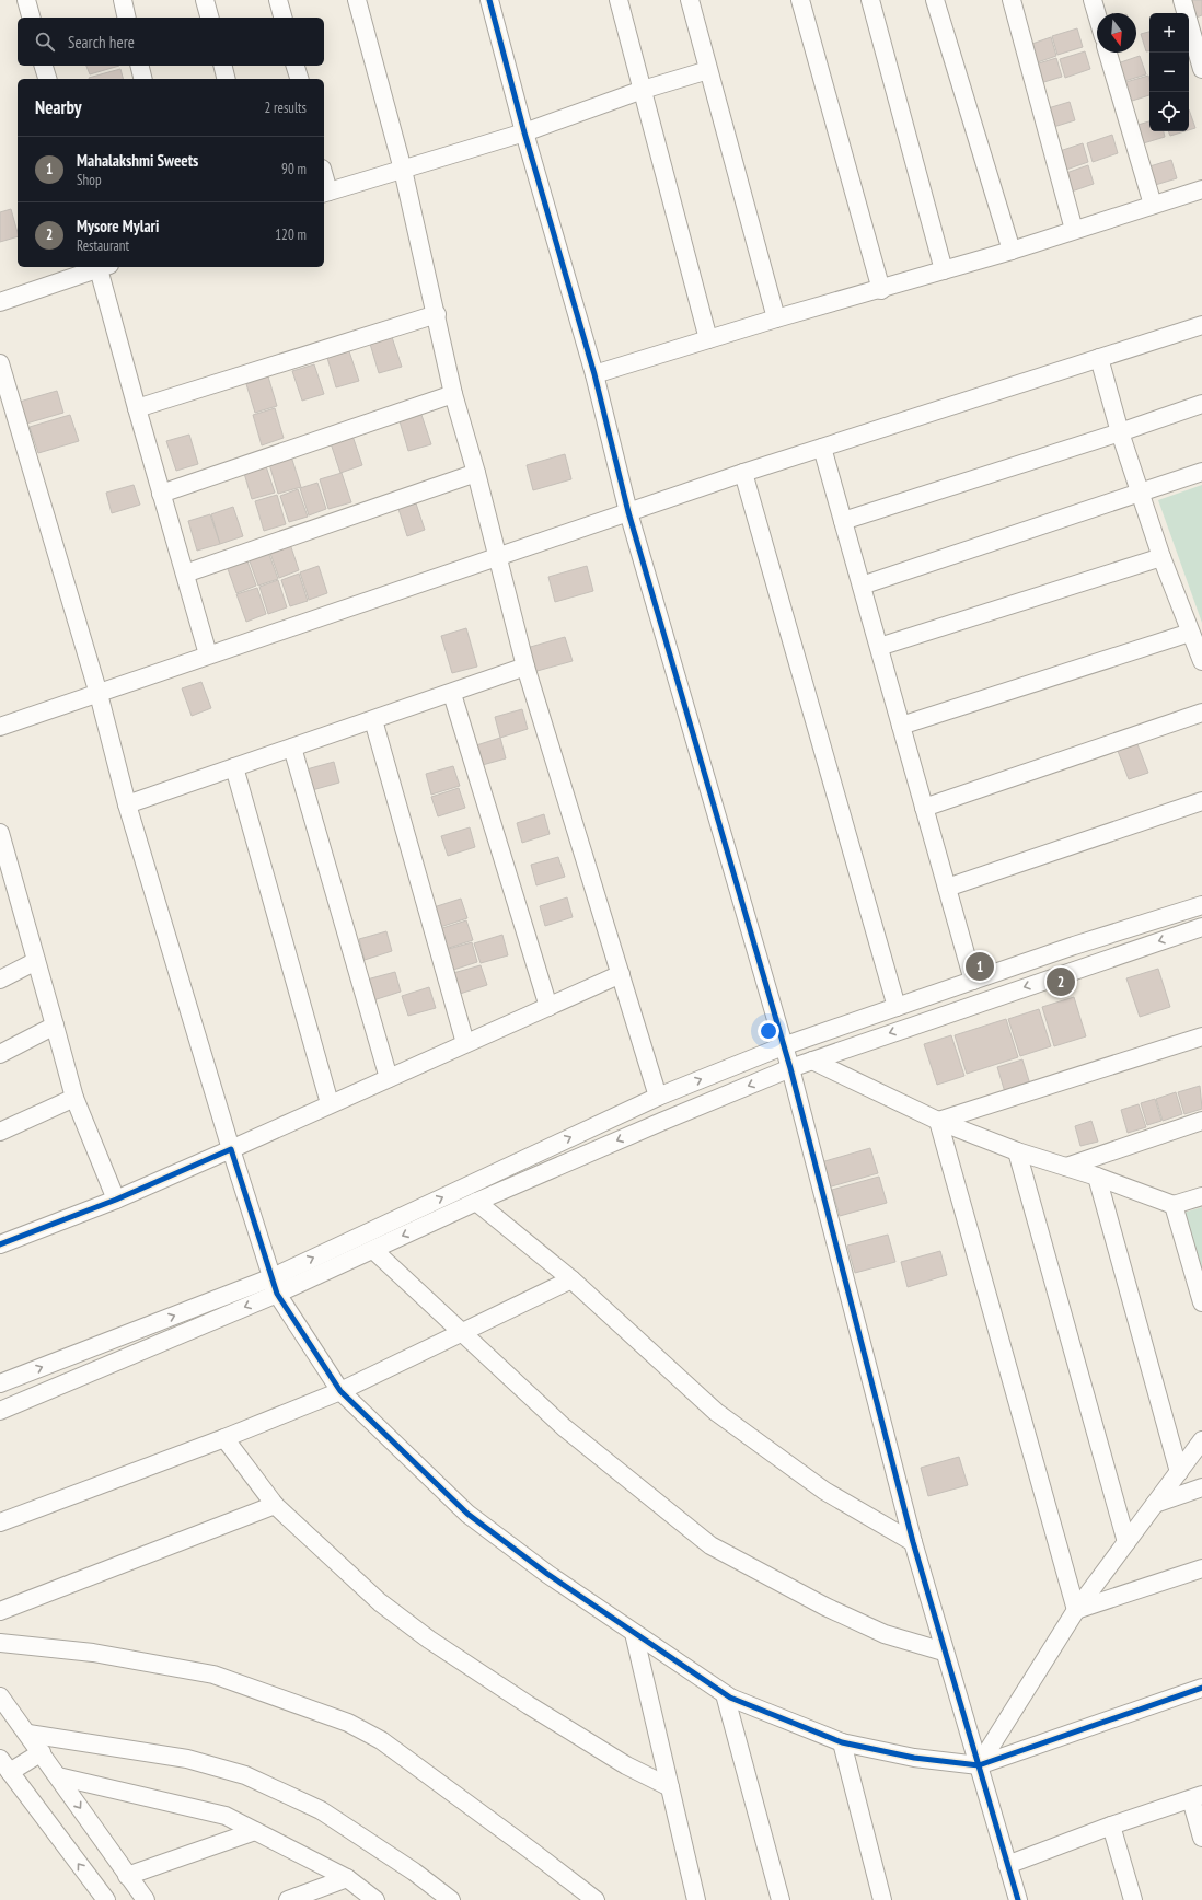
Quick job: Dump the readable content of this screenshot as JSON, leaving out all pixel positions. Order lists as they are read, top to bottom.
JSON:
{
  "north": "bottom",
  "page": {
    "map_buttons": ["+", "−"],
    "search": "Search here",
    "heading": ["Nearby", "2 results"],
    "list": [
      {
        "mark": "1",
        "name": "Mahalakshmi Sweets",
        "note": "Shop",
        "value": "90 m"
      },
      {
        "mark": "2",
        "name": "Mysore Mylari",
        "note": "Restaurant",
        "value": "120 m"
      }
    ],
    "pins": ["1", "2"]
  }
}
